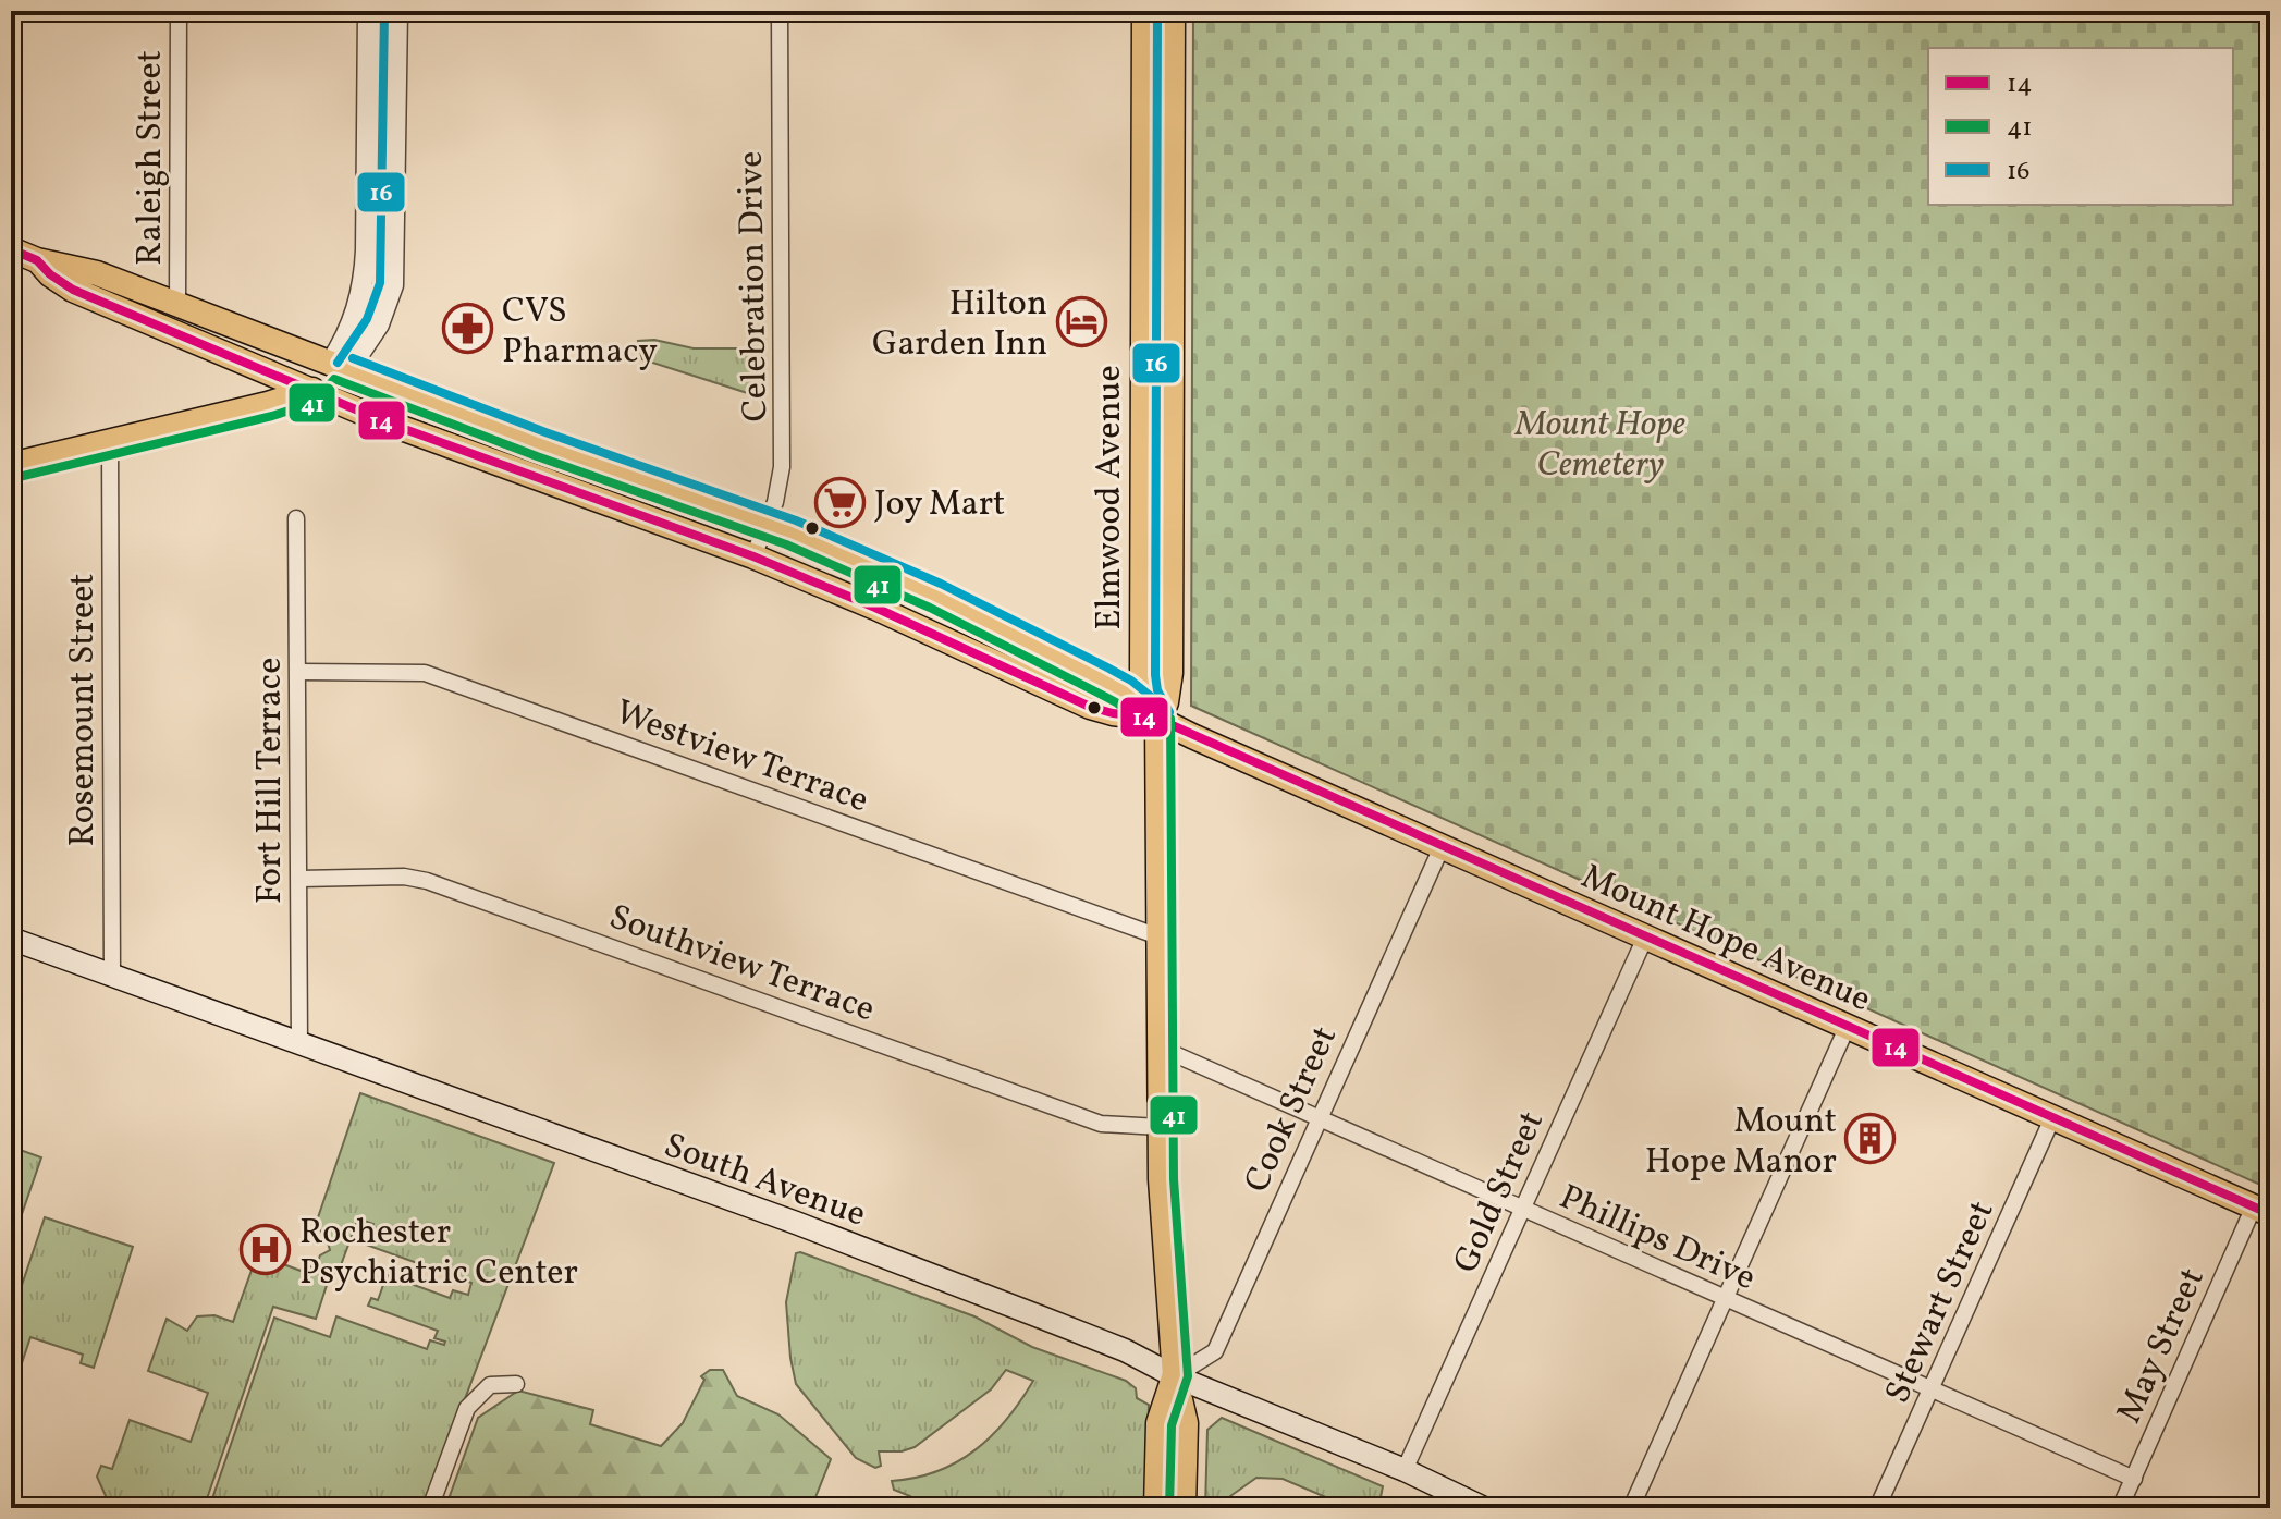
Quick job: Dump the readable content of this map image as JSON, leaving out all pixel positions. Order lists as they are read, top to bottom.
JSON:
{
  "streets": {
    "main road": ["Elmwood Avenue", "Mount Hope Avenue", "South Avenue"],
    "street": [
      "Raleigh Street",
      "Celebration Drive",
      "Rosemount Street",
      "Westview Terrace",
      "Fort Hill Terrace",
      "Southview Terrace",
      "Cook Street",
      "Gold Street",
      "Phillips Drive",
      "Stewart Street",
      "May Street"
    ]
  },
  "crossings": [
    ["Raleigh Street", "Mount Hope Avenue"],
    ["Celebration Drive", "Mount Hope Avenue"],
    ["Elmwood Avenue", "Westview Terrace"],
    ["Elmwood Avenue", "Mount Hope Avenue"],
    ["Elmwood Avenue", "Southview Terrace"],
    ["Elmwood Avenue", "Cook Street"],
    ["Elmwood Avenue", "South Avenue"],
    ["Elmwood Avenue", "Phillips Drive"],
    ["Rosemount Street", "South Avenue"],
    ["Westview Terrace", "Fort Hill Terrace"],
    ["Fort Hill Terrace", "Southview Terrace"],
    ["Fort Hill Terrace", "South Avenue"],
    ["Mount Hope Avenue", "Cook Street"],
    ["Mount Hope Avenue", "Gold Street"],
    ["Mount Hope Avenue", "Stewart Street"],
    ["Mount Hope Avenue", "May Street"],
    ["Cook Street", "South Avenue"],
    ["Cook Street", "Phillips Drive"],
    ["South Avenue", "Gold Street"],
    ["Gold Street", "Phillips Drive"],
    ["Phillips Drive", "Stewart Street"],
    ["Phillips Drive", "May Street"]
  ],
  "parks": ["Mount Hope Cemetery"],
  "places": {
    "hotel": ["Hilton Garden Inn"],
    "pharmacy": ["CVS Pharmacy"],
    "supermarket": ["Joy Mart"],
    "building": ["Mount Hope Manor"],
    "hospital": ["Rochester Psychiatric Center"]
  },
  "lines": ["transit line 16", "transit line 14", "transit line 41"],
  "legend": ["14", "41", "16"]
}
